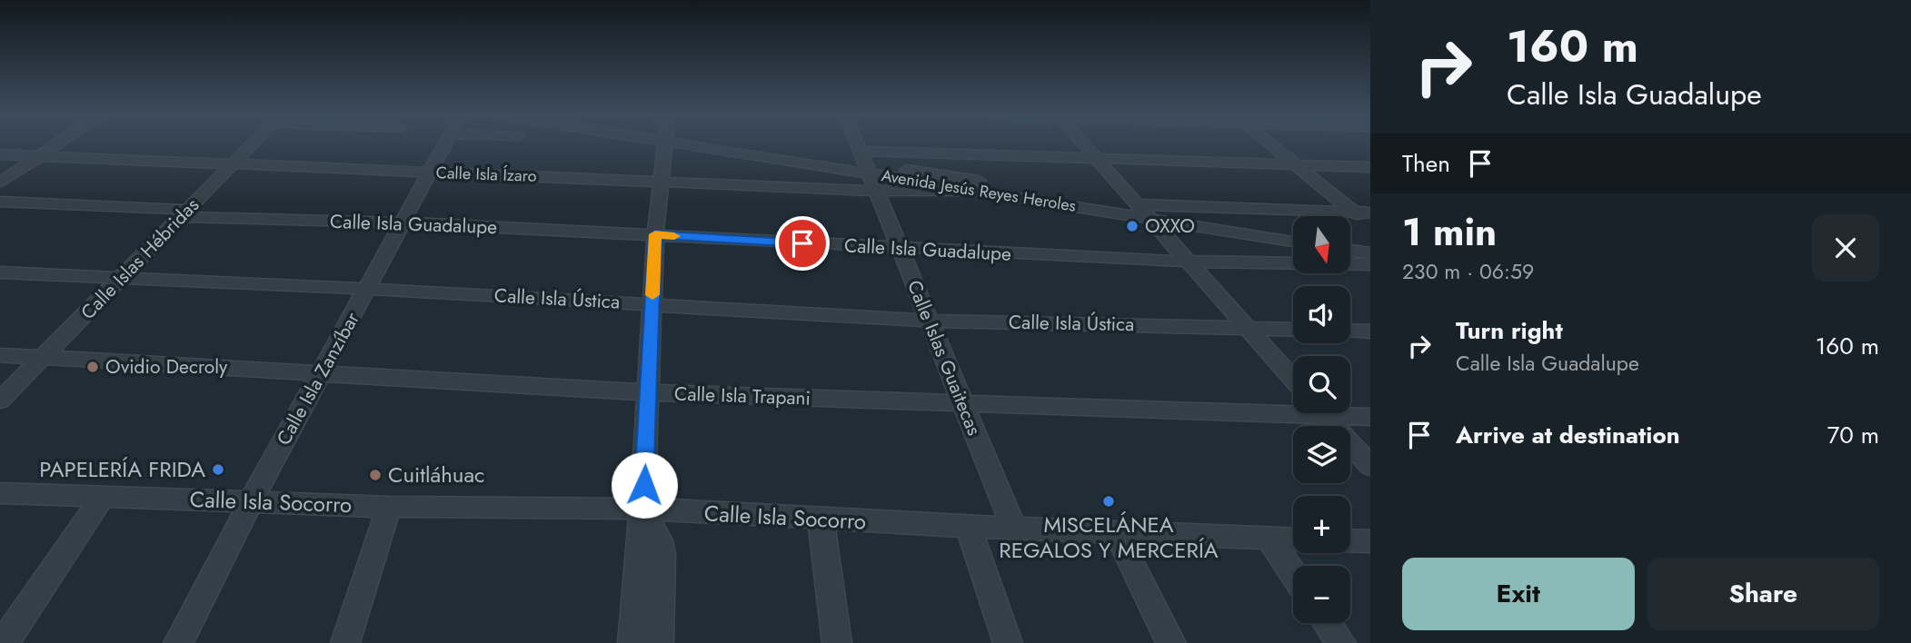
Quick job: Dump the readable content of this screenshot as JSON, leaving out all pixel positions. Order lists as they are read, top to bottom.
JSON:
{
  "streets": {
    "street": [
      "Calle Isla Ízaro",
      "Avenida Jesús Reyes Heroles",
      "Calle Isla Guadalupe",
      "Calle Islas Hébridas",
      "Calle Isla Ústica",
      "Calle Islas Guaitecas",
      "Calle Isla Zanzíbar",
      "Calle Isla Trapani",
      "Calle Isla Socorro"
    ]
  },
  "crossings": [
    ["Calle Isla Ízaro", "Avenida Jesús Reyes Heroles"],
    ["Calle Isla Ízaro", "Calle Islas Hébridas"],
    ["Calle Isla Ízaro", "Calle Islas Guaitecas"],
    ["Calle Isla Ízaro", "Calle Isla Zanzíbar"],
    ["Avenida Jesús Reyes Heroles", "Calle Islas Guaitecas"],
    ["Calle Isla Guadalupe", "Calle Islas Hébridas"],
    ["Calle Isla Guadalupe", "Calle Islas Guaitecas"],
    ["Calle Isla Guadalupe", "Calle Isla Zanzíbar"],
    ["Calle Islas Hébridas", "Calle Isla Ústica"],
    ["Calle Islas Hébridas", "Calle Isla Trapani"],
    ["Calle Isla Ústica", "Calle Islas Guaitecas"],
    ["Calle Isla Ústica", "Calle Isla Zanzíbar"],
    ["Calle Islas Guaitecas", "Calle Isla Trapani"],
    ["Calle Islas Guaitecas", "Calle Isla Socorro"],
    ["Calle Isla Zanzíbar", "Calle Isla Trapani"],
    ["Calle Isla Zanzíbar", "Calle Isla Socorro"]
  ],
  "places": [
    "OXXO",
    "Ovidio Decroly",
    "PAPELERÍA FRIDA",
    "Cuitláhuac",
    "MISCELÁNEA REGALOS Y MERCERÍA"
  ],
  "north": "bottom",
  "page": {
    "turn": ["160 m", "Calle Isla Guadalupe"],
    "then": "Then",
    "heading": ["1 min", "230 m · 06:59"],
    "map_buttons": ["+", "−"],
    "list": [
      {
        "name": "Turn right",
        "note": "Calle Isla Guadalupe",
        "value": "160 m"
      },
      {
        "name": "Arrive at destination",
        "value": "70 m"
      }
    ],
    "buttons": ["Exit", "Share"]
  }
}
